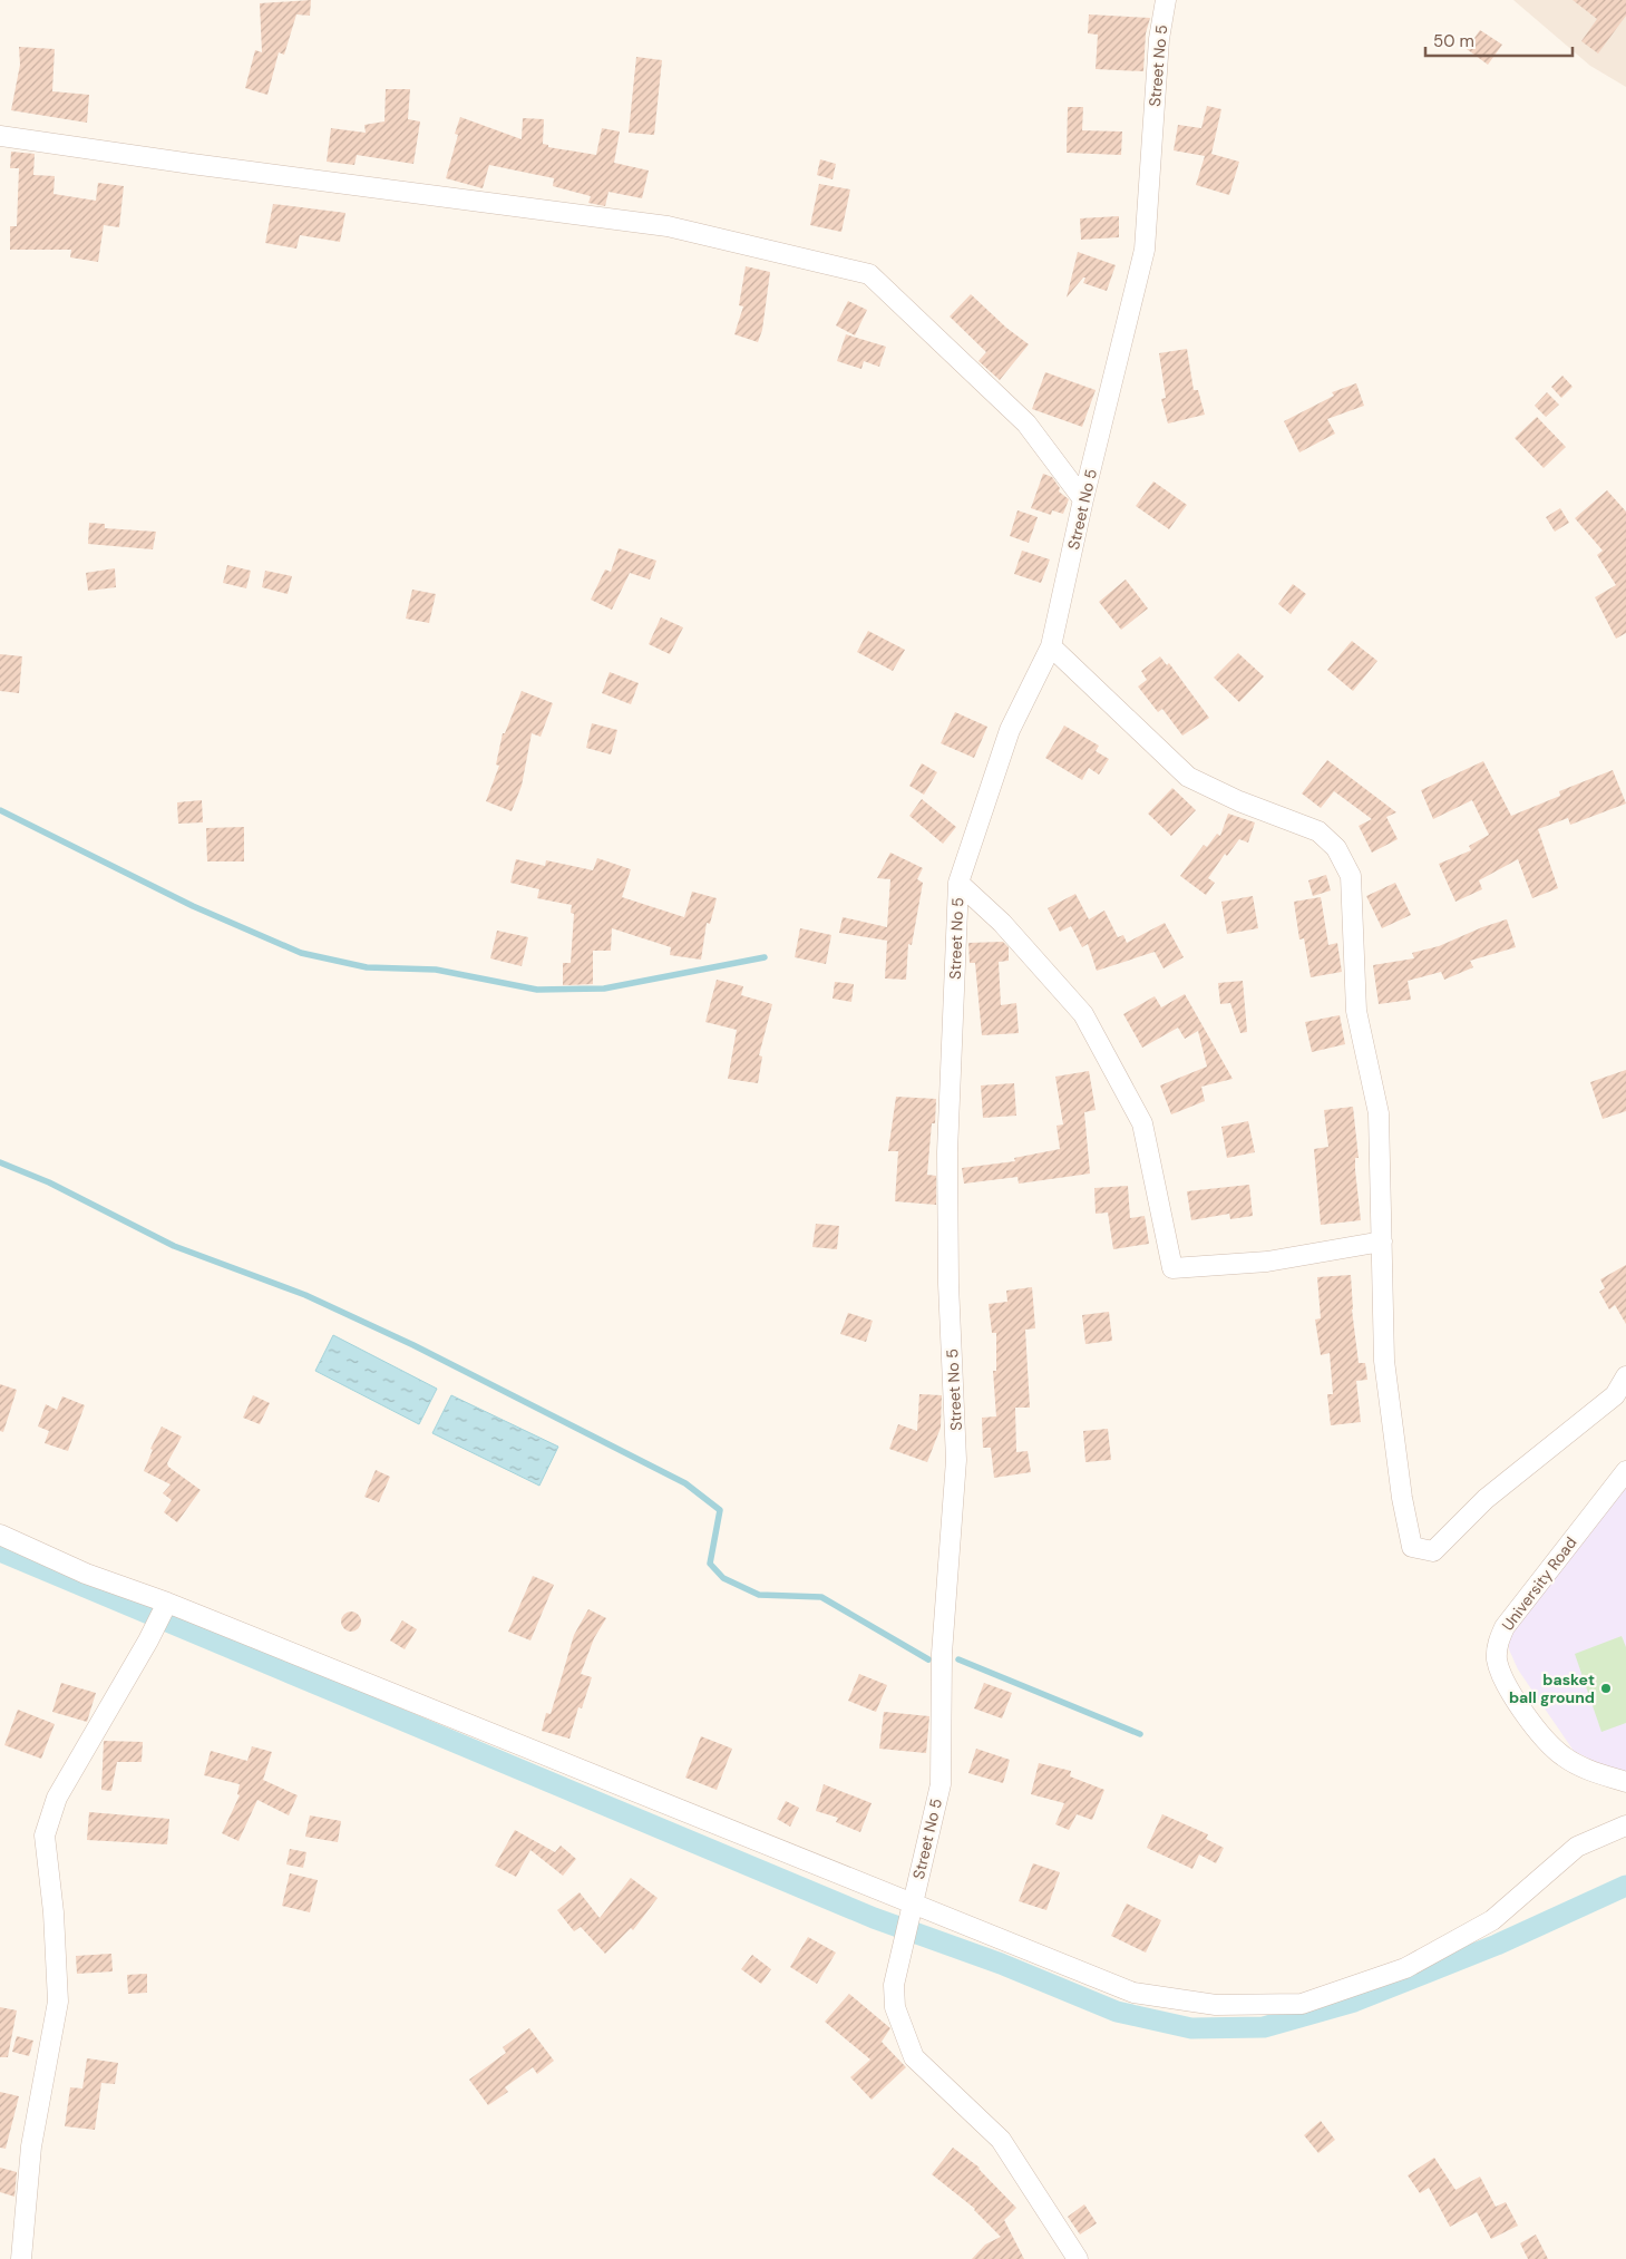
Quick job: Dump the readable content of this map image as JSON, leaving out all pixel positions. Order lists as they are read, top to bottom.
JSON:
{
  "streets": {
    "street": ["Street No 5", "University Road"]
  },
  "places": ["basket ball ground"],
  "scale_bar": "50 m"
}
